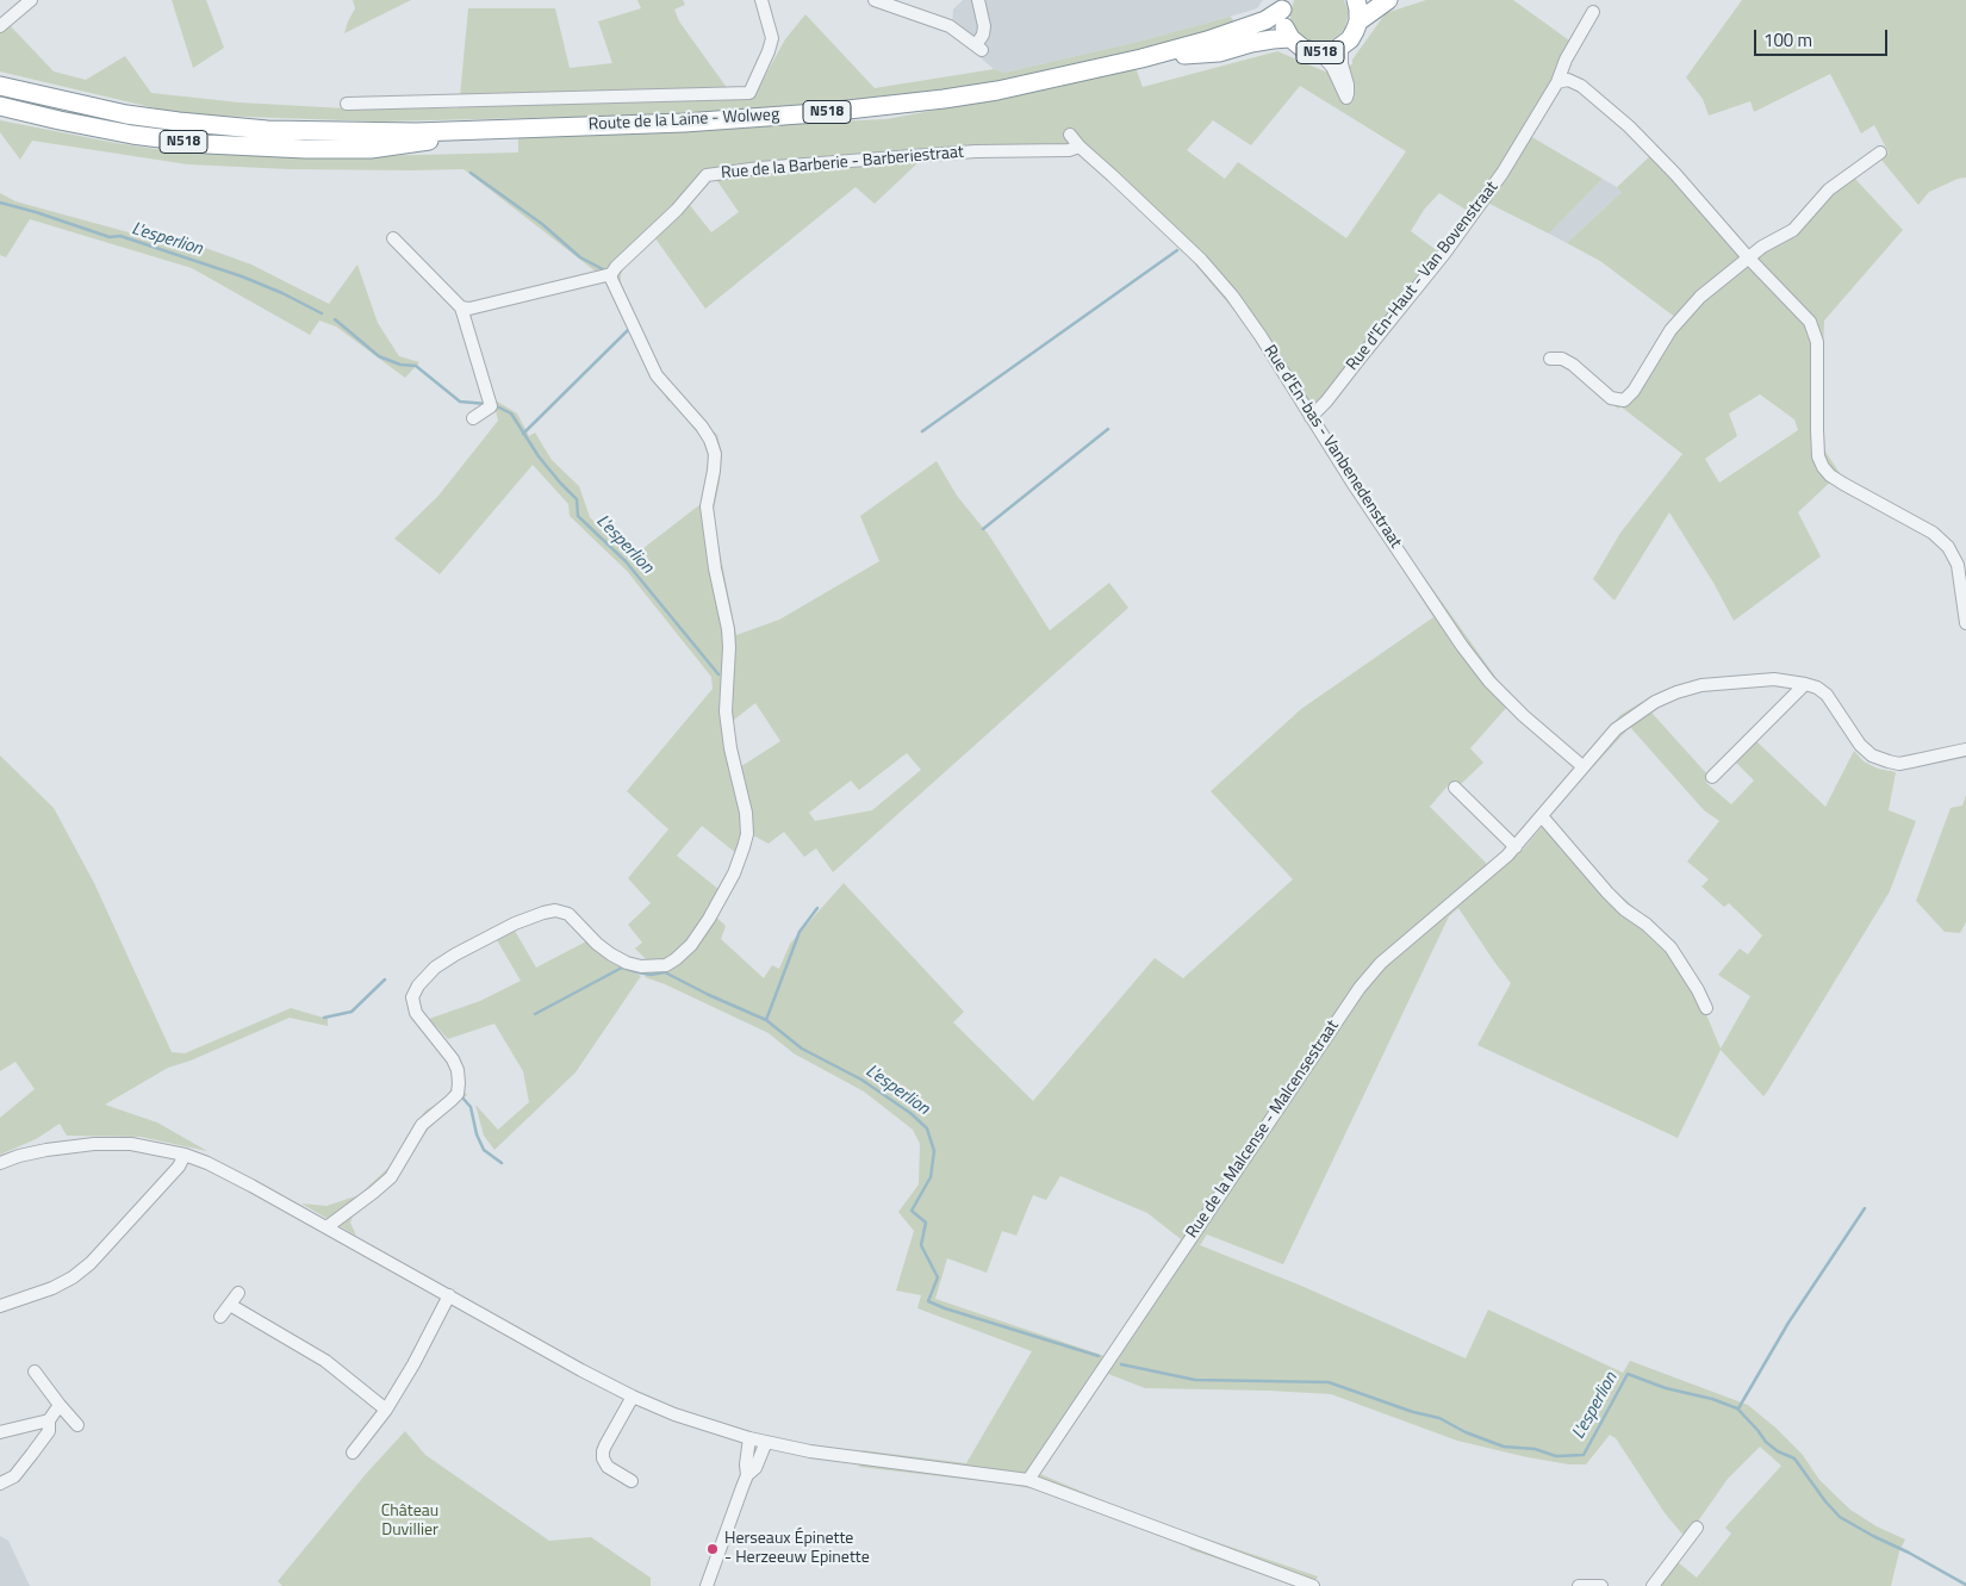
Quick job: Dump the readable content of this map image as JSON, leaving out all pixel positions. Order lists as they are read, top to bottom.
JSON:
{
  "streets": {
    "highway": ["N518", "Route de la Laine - Wolweg"],
    "street": [
      "Rue de la Barberie - Barberiestraat",
      "Rue d'En-Haut - Van Bovenstraat",
      "Rue d'En-bas - Vanbenedenstraat",
      "Rue de la Malcense - Malcensestraat"
    ]
  },
  "crossings": [
    ["N518", "Route de la Laine - Wolweg"],
    ["Rue de la Barberie - Barberiestraat", "Rue d'En-bas - Vanbenedenstraat"],
    ["Rue d'En-Haut - Van Bovenstraat", "Rue d'En-bas - Vanbenedenstraat"],
    ["Rue d'En-bas - Vanbenedenstraat", "Rue de la Malcense - Malcensestraat"]
  ],
  "water": ["L'esperlion"],
  "parks": ["Château Duvillier"],
  "places": ["Herseaux Épinette - Herzeeuw Epinette"],
  "scale_bar": "100 m"
}
